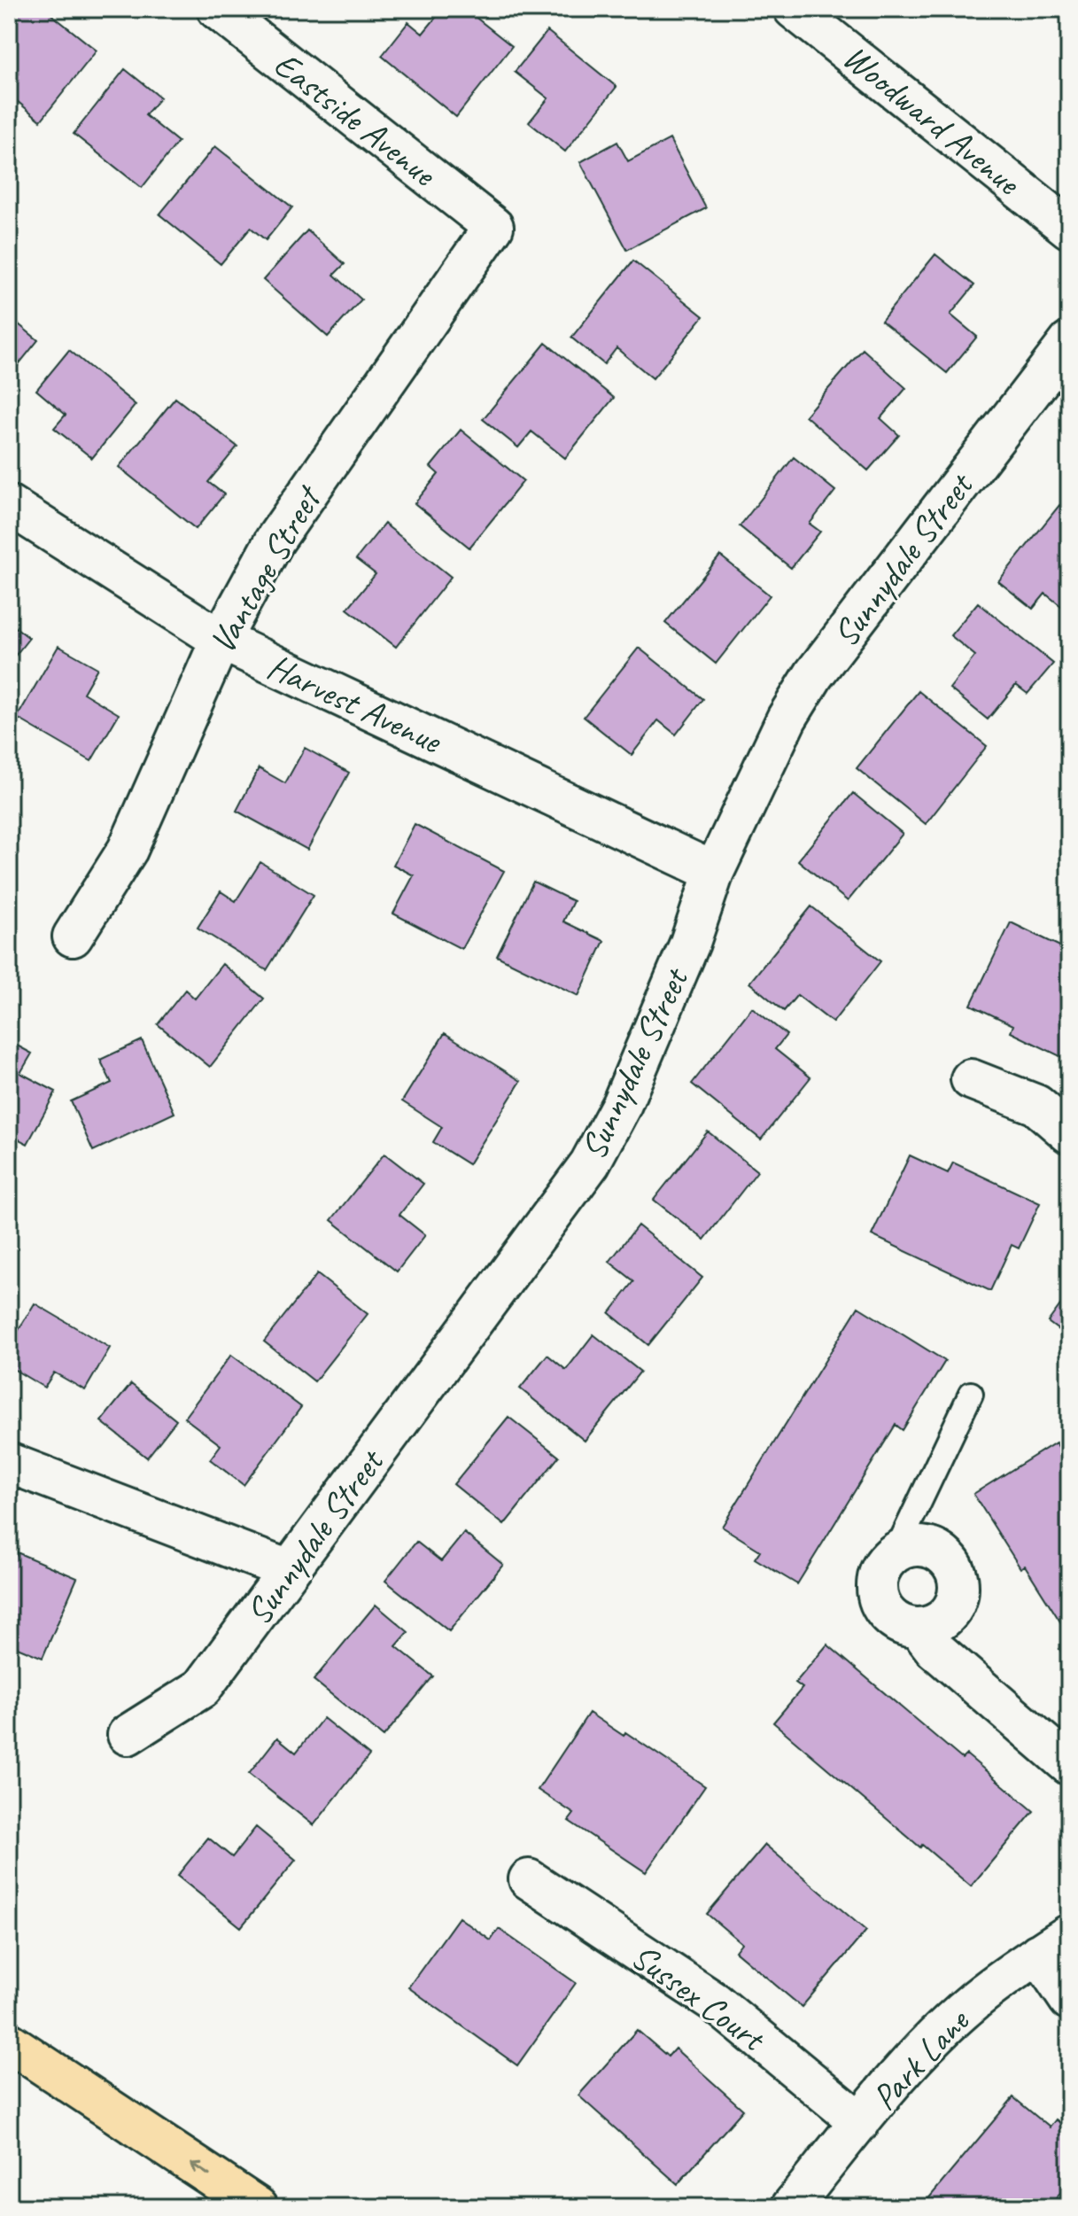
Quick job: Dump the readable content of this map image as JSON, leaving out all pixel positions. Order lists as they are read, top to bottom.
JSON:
{
  "streets": {
    "street": [
      "Eastside Avenue",
      "Woodward Avenue",
      "Sunnydale Street",
      "Vantage Street",
      "Harvest Avenue",
      "Sussex Court",
      "Park Lane"
    ]
  },
  "crossings": [
    ["Eastside Avenue", "Vantage Street"],
    ["Sunnydale Street", "Harvest Avenue"],
    ["Vantage Street", "Harvest Avenue"],
    ["Sussex Court", "Park Lane"]
  ]
}
